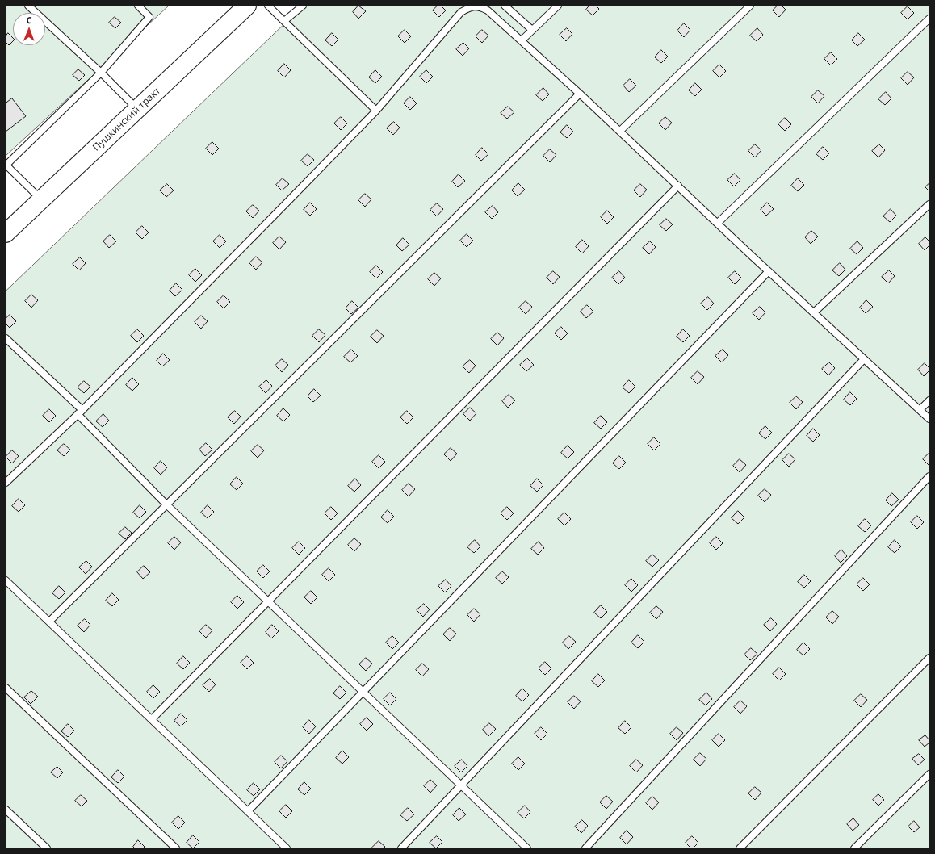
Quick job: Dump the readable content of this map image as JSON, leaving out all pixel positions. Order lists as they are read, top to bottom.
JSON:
{
  "streets": {
    "main road": ["Пушкинский тракт"]
  },
  "north": "top"
}
